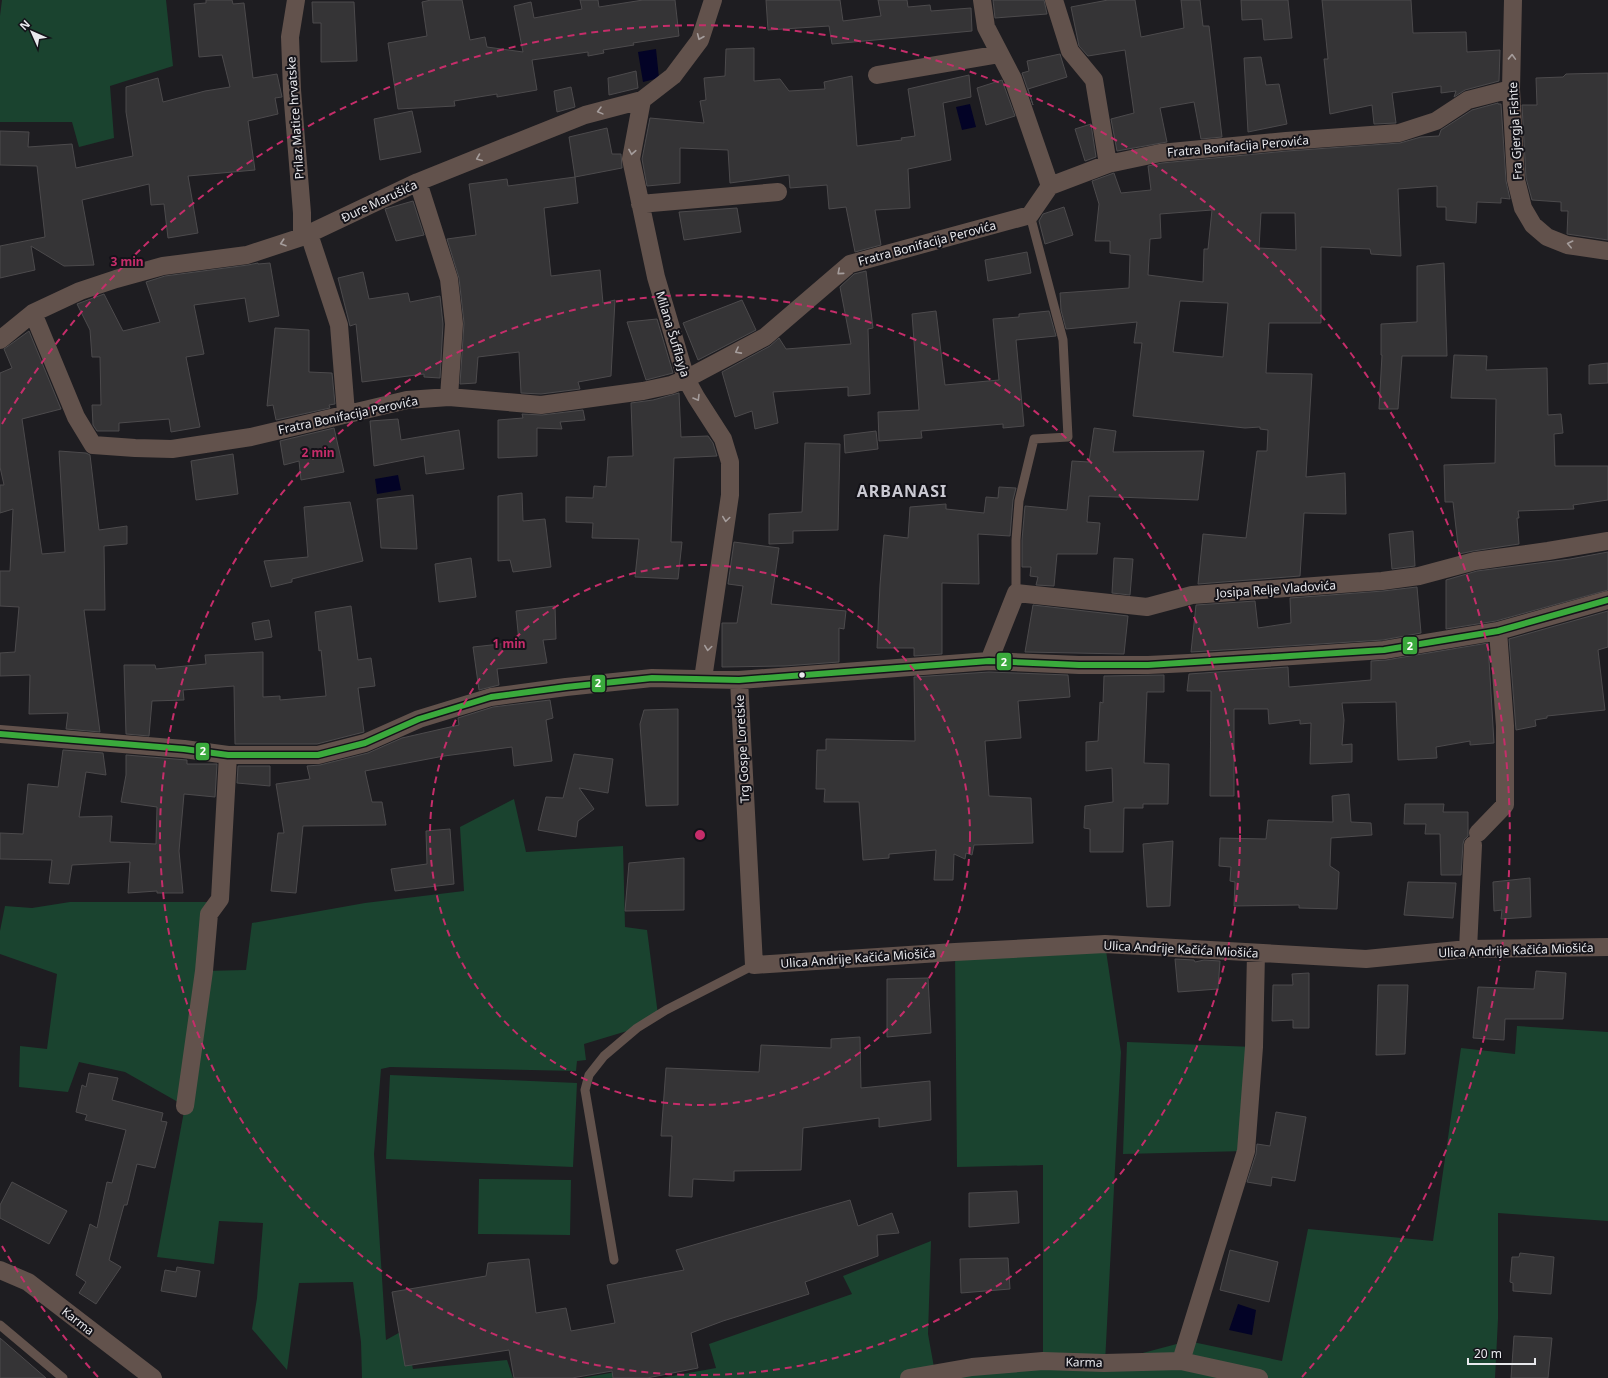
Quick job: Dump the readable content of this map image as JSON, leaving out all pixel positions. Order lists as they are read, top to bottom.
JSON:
{
  "streets": {
    "street": [
      "Prilaz Matice hrvatske",
      "Fra Gjergja Fishte",
      "Fratra Bonifacija Perovića",
      "Đure Marušića",
      "Milana Šufflayja",
      "Josipa Relje Vladovića",
      "Trg Gospe Loretske",
      "Ulica Andrije Kačića Miošića",
      "Karma"
    ]
  },
  "crossings": [
    ["Prilaz Matice hrvatske", "Fratra Bonifacija Perovića"],
    ["Prilaz Matice hrvatske", "Đure Marušića"],
    ["Fra Gjergja Fishte", "Fratra Bonifacija Perovića"],
    ["Fratra Bonifacija Perovića", "Đure Marušića"],
    ["Fratra Bonifacija Perovića", "Milana Šufflayja"],
    ["Đure Marušića", "Milana Šufflayja"],
    ["Trg Gospe Loretske", "Ulica Andrije Kačića Miošića"]
  ],
  "one_way": ["Fra Gjergja Fishte", "Đure Marušića", "Milana Šufflayja"],
  "districts": ["ARBANASI"],
  "lines": ["transit line 2"],
  "scale_bar": "20 m",
  "north": "top left",
  "rings": ["3 min", "2 min", "1 min"]
}
